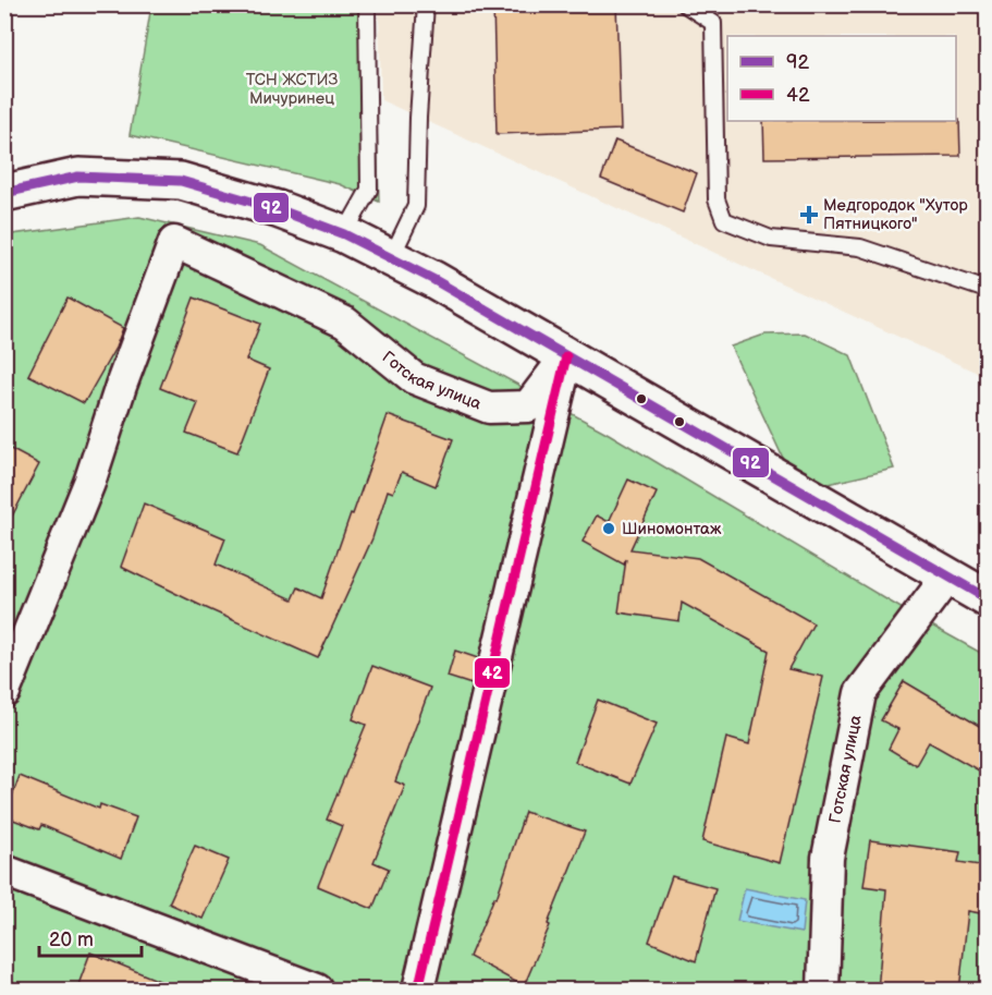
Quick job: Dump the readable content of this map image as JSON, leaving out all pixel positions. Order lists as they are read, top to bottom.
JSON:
{
  "streets": {
    "street": ["Готская улица"]
  },
  "parks": ["ТСН ЖСТИЗ Мичуринец"],
  "places": {
    "health": ["Медгородок \"Хутор Пятницкого\""],
    "other": ["Шиномонтаж"]
  },
  "lines": ["transit line 92", "transit line 42"],
  "legend": ["92", "42"],
  "scale_bar": "20 m"
}
